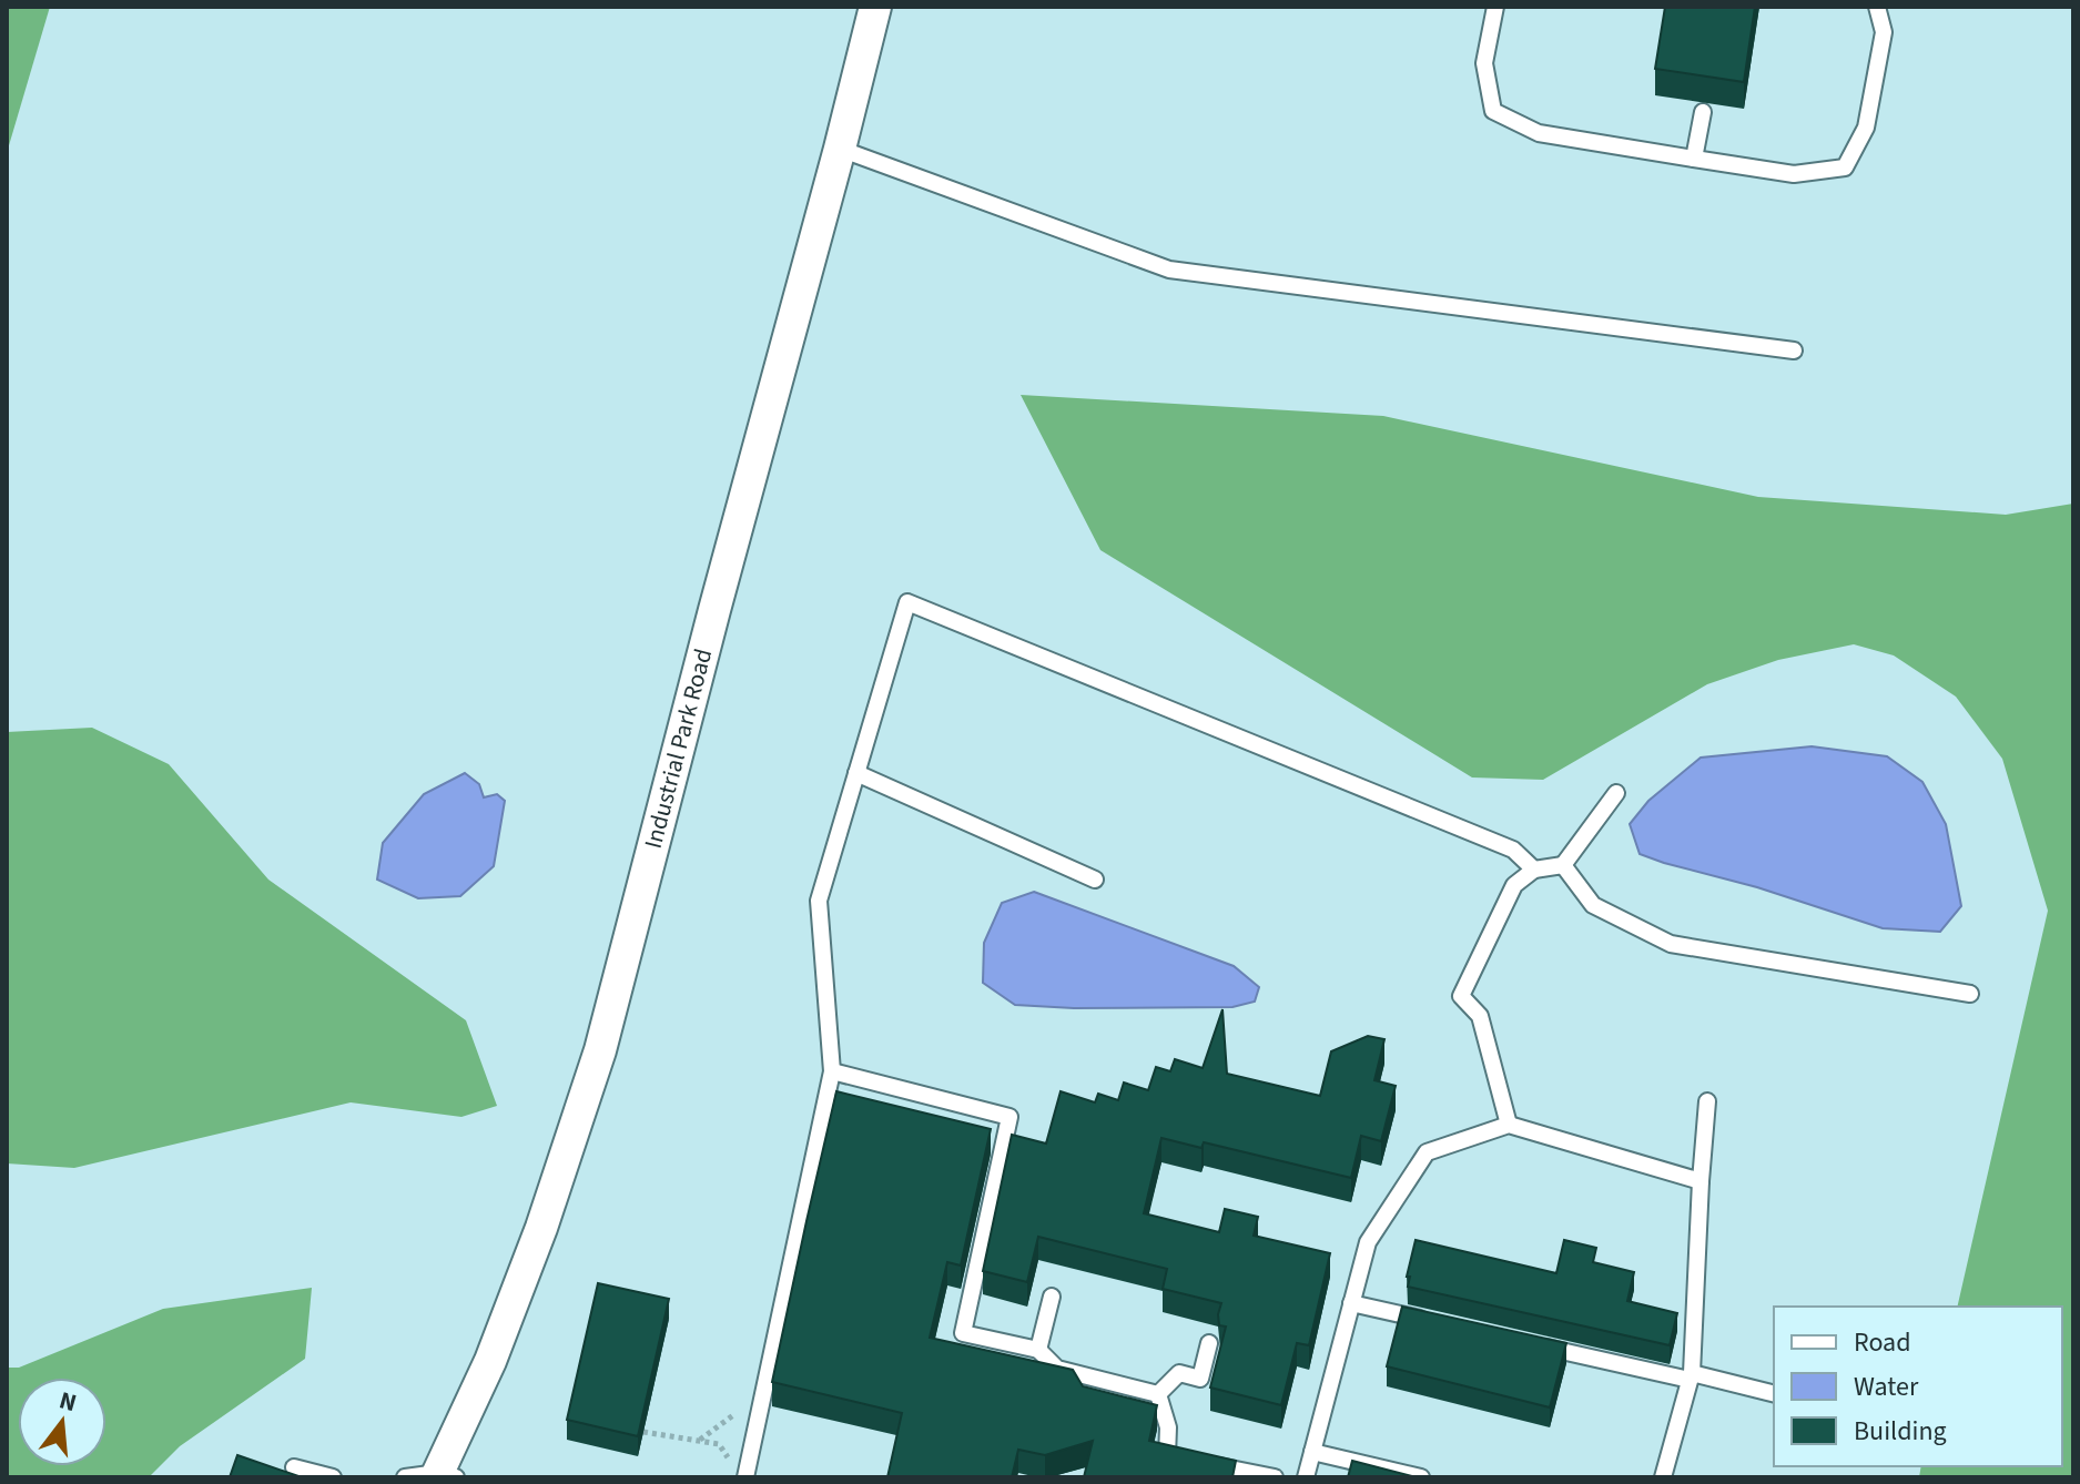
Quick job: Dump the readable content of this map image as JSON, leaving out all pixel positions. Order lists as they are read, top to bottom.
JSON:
{
  "streets": {
    "street": ["Industrial Park Road"]
  },
  "legend": ["Road", "Water", "Building"],
  "north": "top"
}
